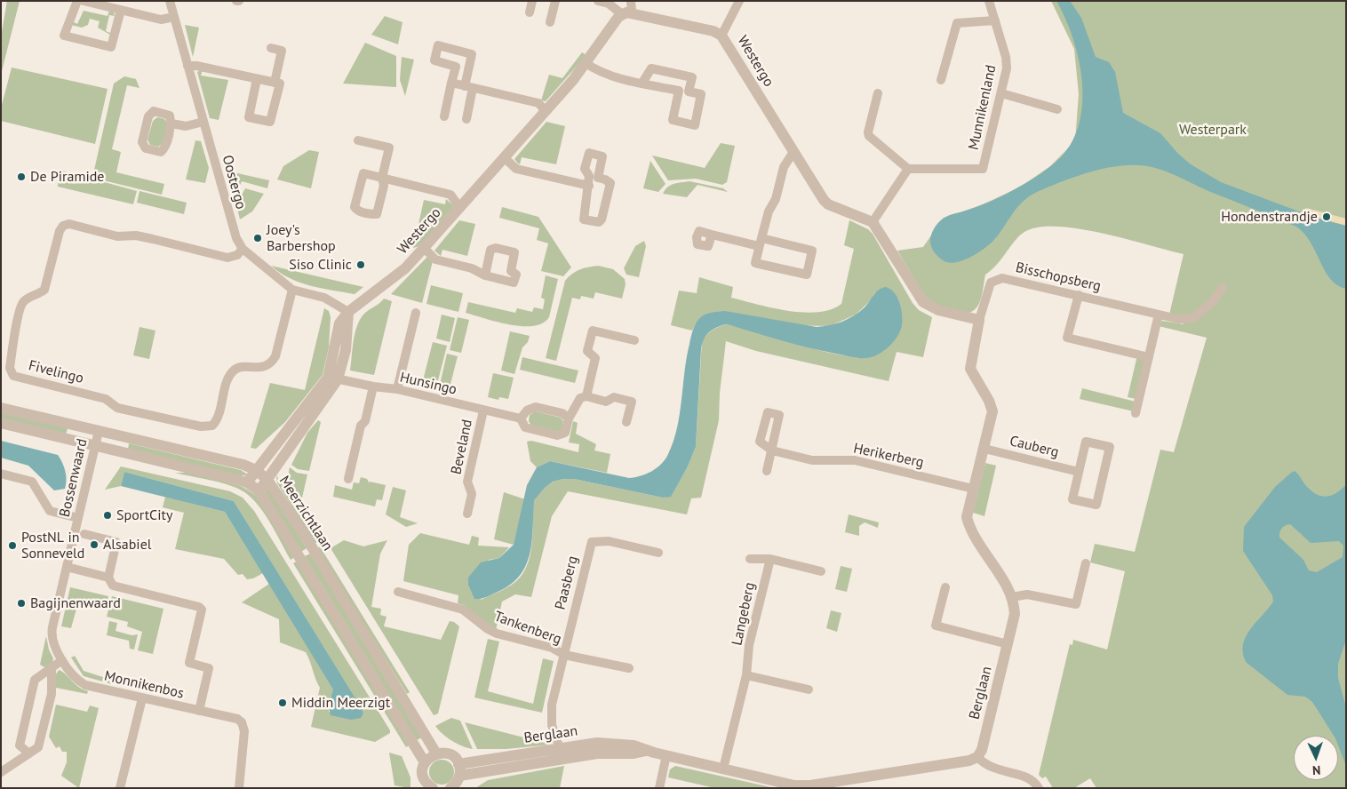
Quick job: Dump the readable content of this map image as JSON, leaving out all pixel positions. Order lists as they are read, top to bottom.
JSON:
{
  "streets": {
    "street": [
      "Westergo",
      "Munnikenland",
      "Oostergo",
      "Bisschopsberg",
      "Fivelingo",
      "Hunsingo",
      "Beveland",
      "Cauberg",
      "Herikerberg",
      "Bossenwaard",
      "Meerzichtlaan",
      "Paasberg",
      "Langeberg",
      "Tankenberg",
      "Monnikenbos",
      "Berglaan"
    ]
  },
  "crossings": [
    ["Westergo", "Oostergo"],
    ["Westergo", "Hunsingo"],
    ["Westergo", "Meerzichtlaan"],
    ["Oostergo", "Fivelingo"],
    ["Bisschopsberg", "Berglaan"],
    ["Hunsingo", "Beveland"],
    ["Cauberg", "Berglaan"],
    ["Herikerberg", "Berglaan"],
    ["Bossenwaard", "Meerzichtlaan"],
    ["Bossenwaard", "Monnikenbos"],
    ["Paasberg", "Tankenberg"],
    ["Paasberg", "Berglaan"],
    ["Langeberg", "Berglaan"]
  ],
  "parks": ["Westerpark"],
  "places": [
    "De Piramide",
    "Hondenstrandje",
    "Joey's Barbershop",
    "Siso Clinic",
    "SportCity",
    "Alsabiel",
    "PostNL in Sonneveld",
    "Bagijnenwaard",
    "Middin Meerzigt"
  ],
  "north": "bottom"
}
